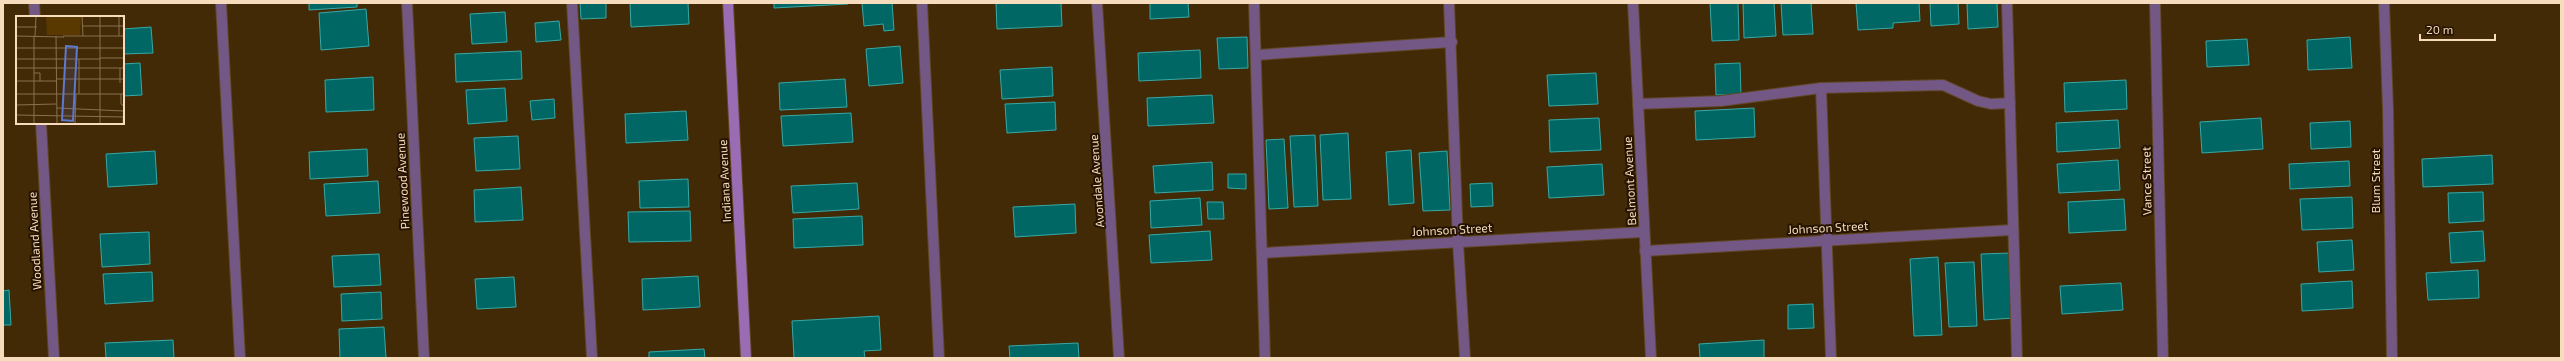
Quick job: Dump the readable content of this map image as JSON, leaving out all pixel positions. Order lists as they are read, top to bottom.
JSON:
{
  "streets": {
    "street": [
      "Pinewood Avenue",
      "Indiana Avenue",
      "Avondale Avenue",
      "Belmont Avenue",
      "Vance Street",
      "Blum Street",
      "Johnson Street",
      "Woodland Avenue"
    ]
  },
  "crossings": [
    ["Belmont Avenue", "Johnson Street"]
  ],
  "scale_bar": "20 m"
}
